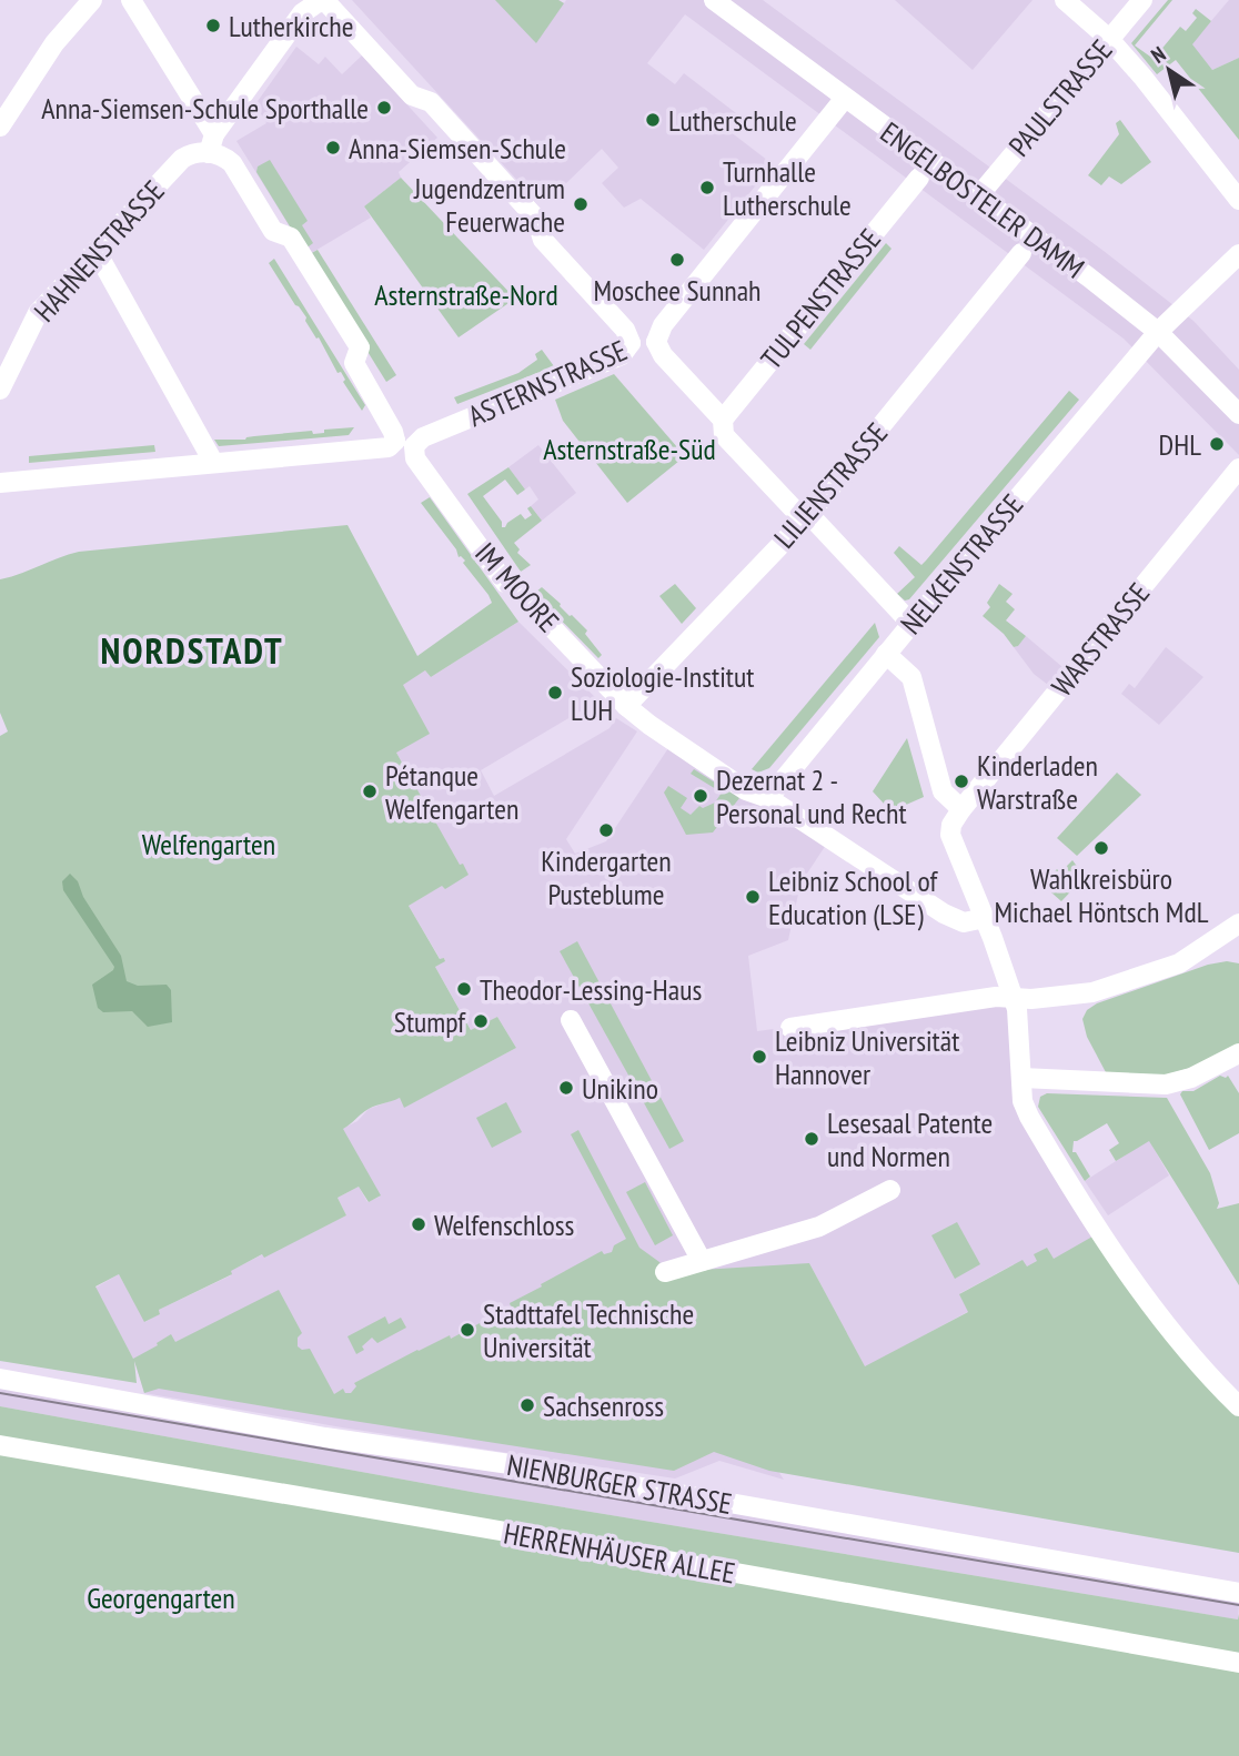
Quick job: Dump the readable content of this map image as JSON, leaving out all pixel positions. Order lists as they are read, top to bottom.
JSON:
{
  "streets": {
    "street": [
      "PAULSTRASSE",
      "ENGELBOSTELER DAMM",
      "HAHNENSTRASSE",
      "TULPENSTRASSE",
      "ASTERNSTRASSE",
      "LILIENSTRASSE",
      "NELKENSTRASSE",
      "IM MOORE",
      "WARSTRASSE",
      "NIENBURGER STRASSE",
      "HERRENHÄUSER ALLEE"
    ]
  },
  "crossings": [
    ["PAULSTRASSE", "ENGELBOSTELER DAMM"],
    ["ENGELBOSTELER DAMM", "ASTERNSTRASSE"],
    ["ENGELBOSTELER DAMM", "NELKENSTRASSE"],
    ["HAHNENSTRASSE", "IM MOORE"],
    ["ASTERNSTRASSE", "IM MOORE"],
    ["LILIENSTRASSE", "IM MOORE"],
    ["NELKENSTRASSE", "IM MOORE"]
  ],
  "districts": ["NORDSTADT"],
  "parks": [
    "Asternstraße-Nord",
    "Asternstraße-Süd",
    "Welfengarten",
    "Georgengarten"
  ],
  "places": [
    "Lutherkirche",
    "Anna-Siemsen-Schule Sporthalle",
    "Lutherschule",
    "Anna-Siemsen-Schule",
    "Turnhalle Lutherschule",
    "Jugendzentrum Feuerwache",
    "Moschee Sunnah",
    "DHL",
    "Soziologie-Institut LUH",
    "Kinderladen Warstraße",
    "Pétanque Welfengarten",
    "Dezernat 2 - Personal und Recht",
    "Kindergarten Pusteblume",
    "Wahlkreisbüro Michael Höntsch MdL",
    "Leibniz School of Education (LSE)",
    "Theodor-Lessing-Haus",
    "Stumpf",
    "Leibniz Universität Hannover",
    "Unikino",
    "Lesesaal Patente und Normen",
    "Welfenschloss",
    "Stadttafel Technische Universität",
    "Sachsenross"
  ],
  "north": "top left"
}
